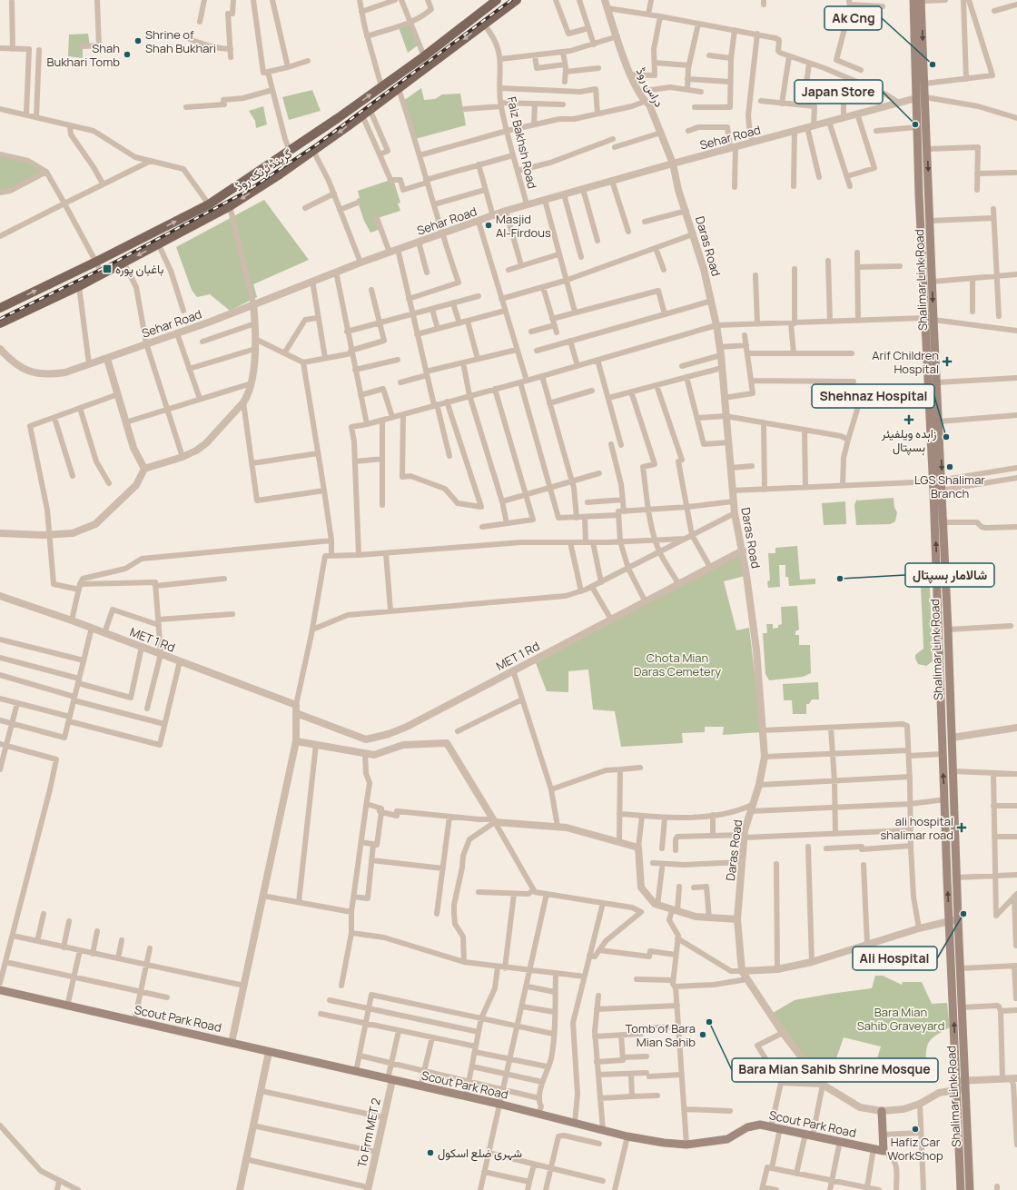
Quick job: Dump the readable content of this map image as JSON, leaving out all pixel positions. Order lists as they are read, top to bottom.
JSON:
{
  "streets": {
    "main road": ["گرینڈ ٹرنک روڈ", "Shalimar Link Road", "Scout Park Road"],
    "street": [
      "دراس روڈ",
      "Sehar Road",
      "Faiz Bakhsh Road",
      "Daras Road",
      "MET 1 Rd",
      "To Frm MET 2"
    ]
  },
  "crossings": [
    ["دراس روڈ", "Sehar Road"],
    ["دراس روڈ", "Daras Road"],
    ["Sehar Road", "Faiz Bakhsh Road"],
    ["Sehar Road", "Daras Road"],
    ["Sehar Road", "Shalimar Link Road"],
    ["Faiz Bakhsh Road", "گرینڈ ٹرنک روڈ"],
    ["Daras Road", "MET 1 Rd"],
    ["Scout Park Road", "To Frm MET 2"]
  ],
  "parks": ["Chota Mian Daras Cemetery", "Bara Mian Sahib Graveyard"],
  "places": {
    "other": [
      "Shrine of Shah Bukhari",
      "Shah Bukhari Tomb",
      "Ak Cng",
      "Japan Store",
      "Masjid Al-Firdous",
      "Shehnaz Hospital",
      "LGS Shalimar Branch",
      "شالامار ہسپتال",
      "Ali Hospital",
      "Bara Mian Sahib Shrine Mosque",
      "Tomb of Bara Mian Sahib",
      "Hafiz Car WorkShop",
      "شہری ضلع اسکول"
    ],
    "transit": ["باغبان پورہ"],
    "health": ["Arif Children Hospital", "زاہدہ ویلفیئر ہسپتال", "ali hospital shalimar road"]
  }
}
